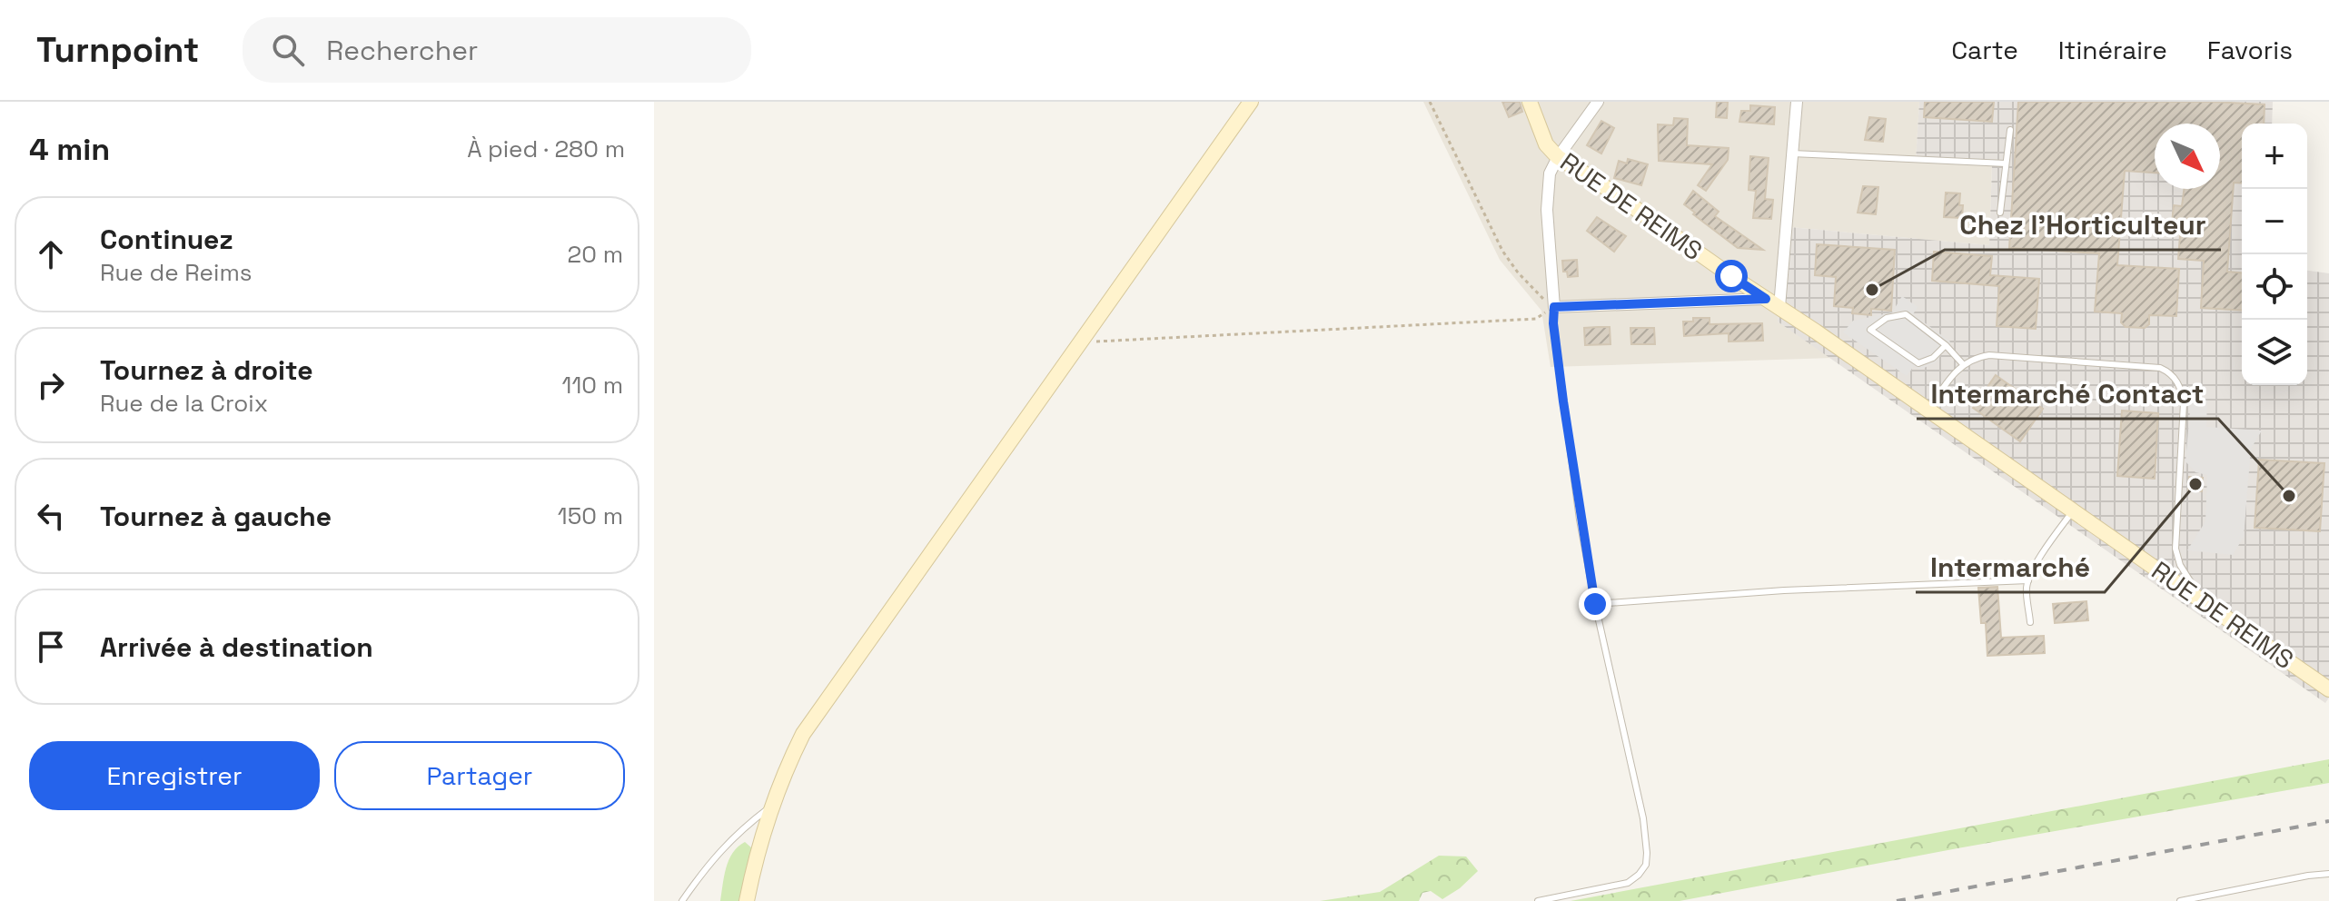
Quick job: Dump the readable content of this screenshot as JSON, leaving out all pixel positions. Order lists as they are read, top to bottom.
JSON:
{
  "streets": {
    "street": ["RUE DE REIMS"]
  },
  "places": ["Chez l'Horticulteur", "Intermarché", "Intermarché Contact"],
  "north": "bottom right",
  "page": {
    "header": "Turnpoint",
    "search": "Rechercher",
    "nav": ["Carte", "Itinéraire", "Favoris"],
    "heading": ["4 min", "À pied · 280 m"],
    "map_buttons": ["+", "−"],
    "list": [
      ["Continuez", "Rue de Reims", "20 m"],
      ["Tournez à droite", "Rue de la Croix", "110 m"],
      ["Tournez à gauche", "150 m"],
      "Arrivée à destination"
    ],
    "buttons": ["Enregistrer", "Partager"]
  }
}
